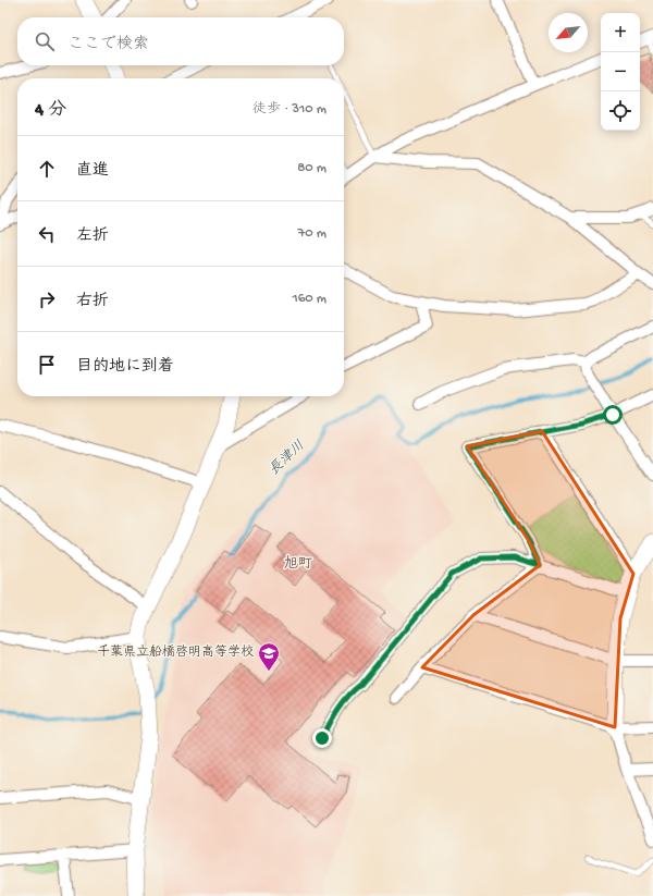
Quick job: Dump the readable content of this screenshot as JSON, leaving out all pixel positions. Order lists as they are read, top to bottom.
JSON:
{
  "districts": ["旭町"],
  "water": ["長津川"],
  "places": {
    "school or university": ["千葉県立船橋啓明高等学校"]
  },
  "north": "bottom left",
  "page": {
    "map_buttons": ["+", "−"],
    "search": "ここで検索",
    "heading": ["4 分", "徒歩 · 310 m"],
    "list": [
      ["直進", "80 m"],
      ["左折", "70 m"],
      ["右折", "160 m"],
      "目的地に到着"
    ]
  }
}
